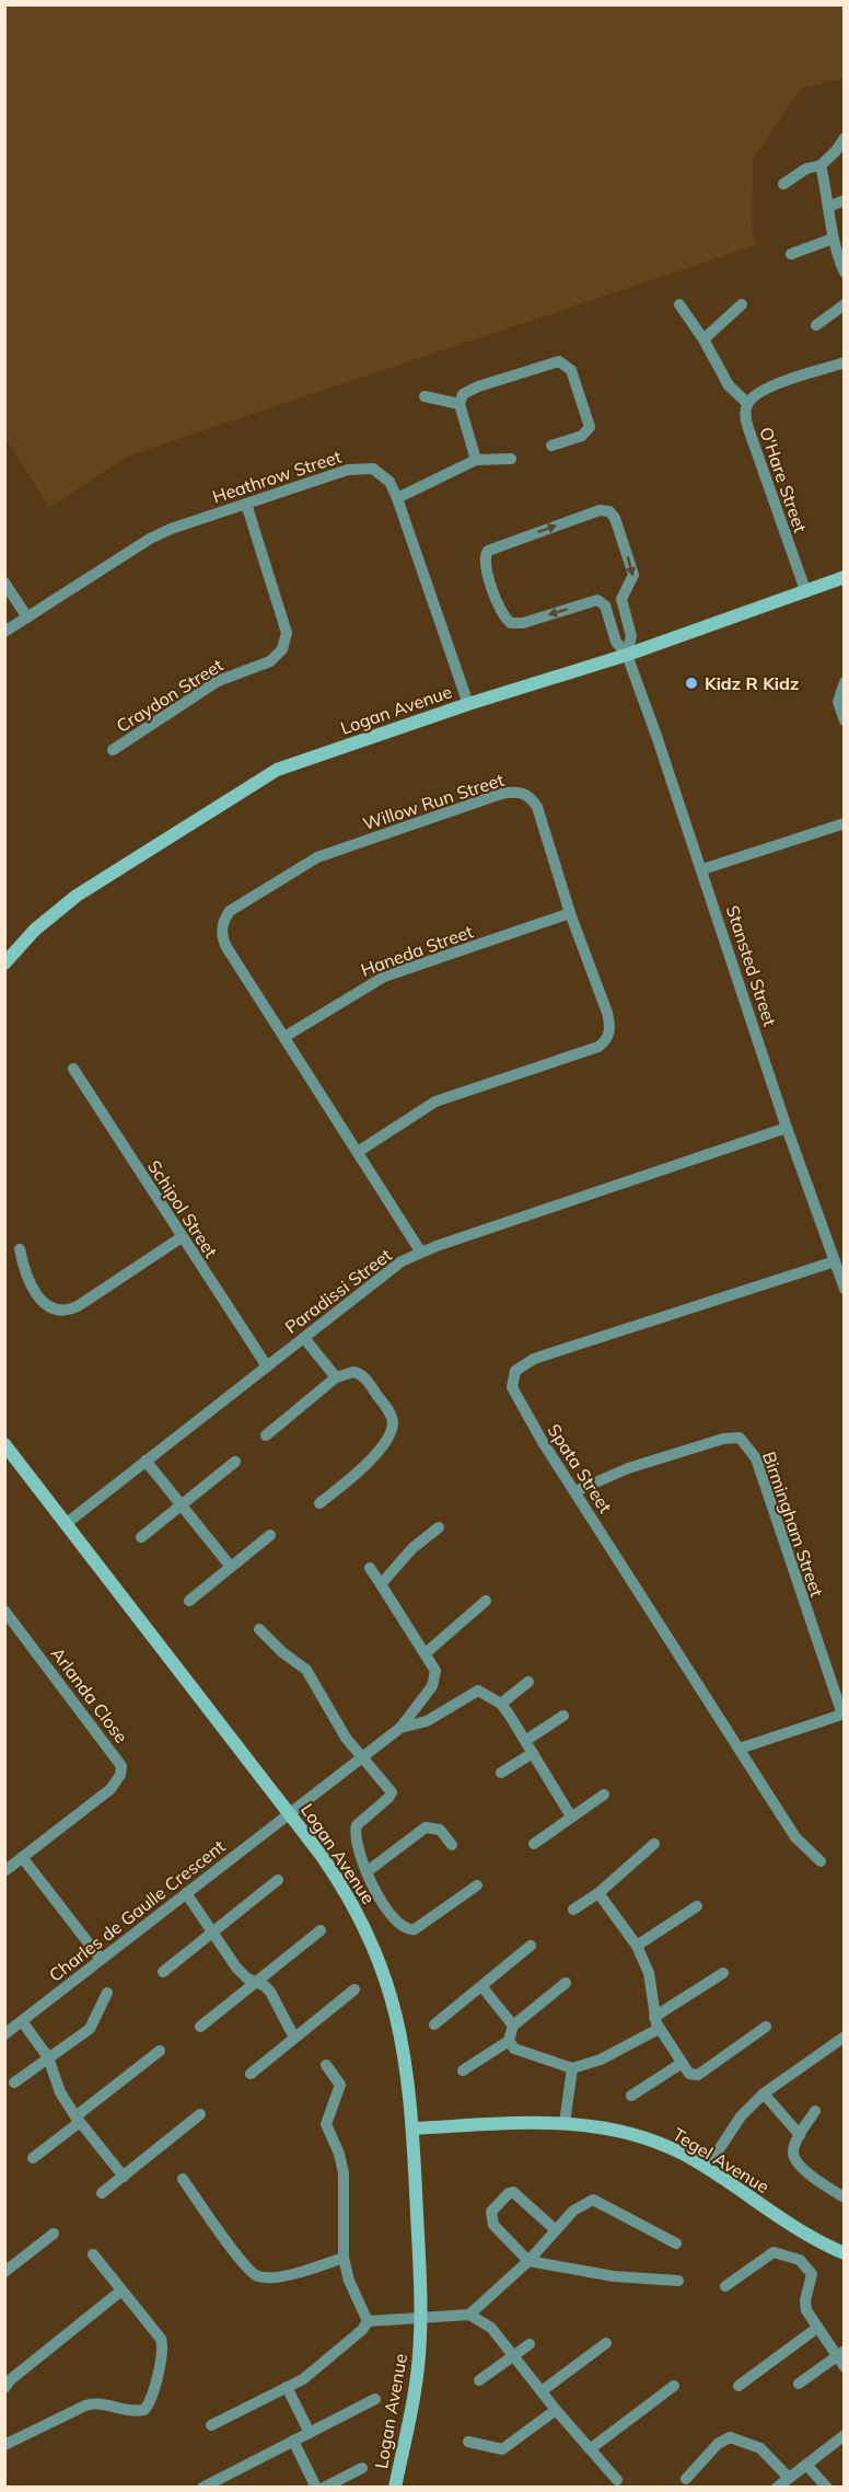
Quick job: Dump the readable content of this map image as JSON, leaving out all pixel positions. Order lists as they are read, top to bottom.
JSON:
{
  "streets": {
    "street": [
      "Heathrow Street",
      "O'Hare Street",
      "Craydon Street",
      "Logan Avenue",
      "Willow Run Street",
      "Haneda Street",
      "Stansted Street",
      "Schipol Street",
      "Paradissi Street",
      "Spata Street",
      "Birmingham Street",
      "Arlanda Close",
      "Charles de Gaulle Crescent",
      "Tegel Avenue"
    ]
  },
  "crossings": [
    ["Heathrow Street", "Craydon Street"],
    ["Heathrow Street", "Logan Avenue"],
    ["O'Hare Street", "Logan Avenue"],
    ["Logan Avenue", "Stansted Street"],
    ["Logan Avenue", "Paradissi Street"],
    ["Logan Avenue", "Charles de Gaulle Crescent"],
    ["Logan Avenue", "Tegel Avenue"],
    ["Willow Run Street", "Haneda Street"],
    ["Willow Run Street", "Paradissi Street"],
    ["Stansted Street", "Paradissi Street"],
    ["Stansted Street", "Spata Street"],
    ["Schipol Street", "Paradissi Street"],
    ["Spata Street", "Birmingham Street"]
  ],
  "places": ["Kidz R Kidz"]
}
